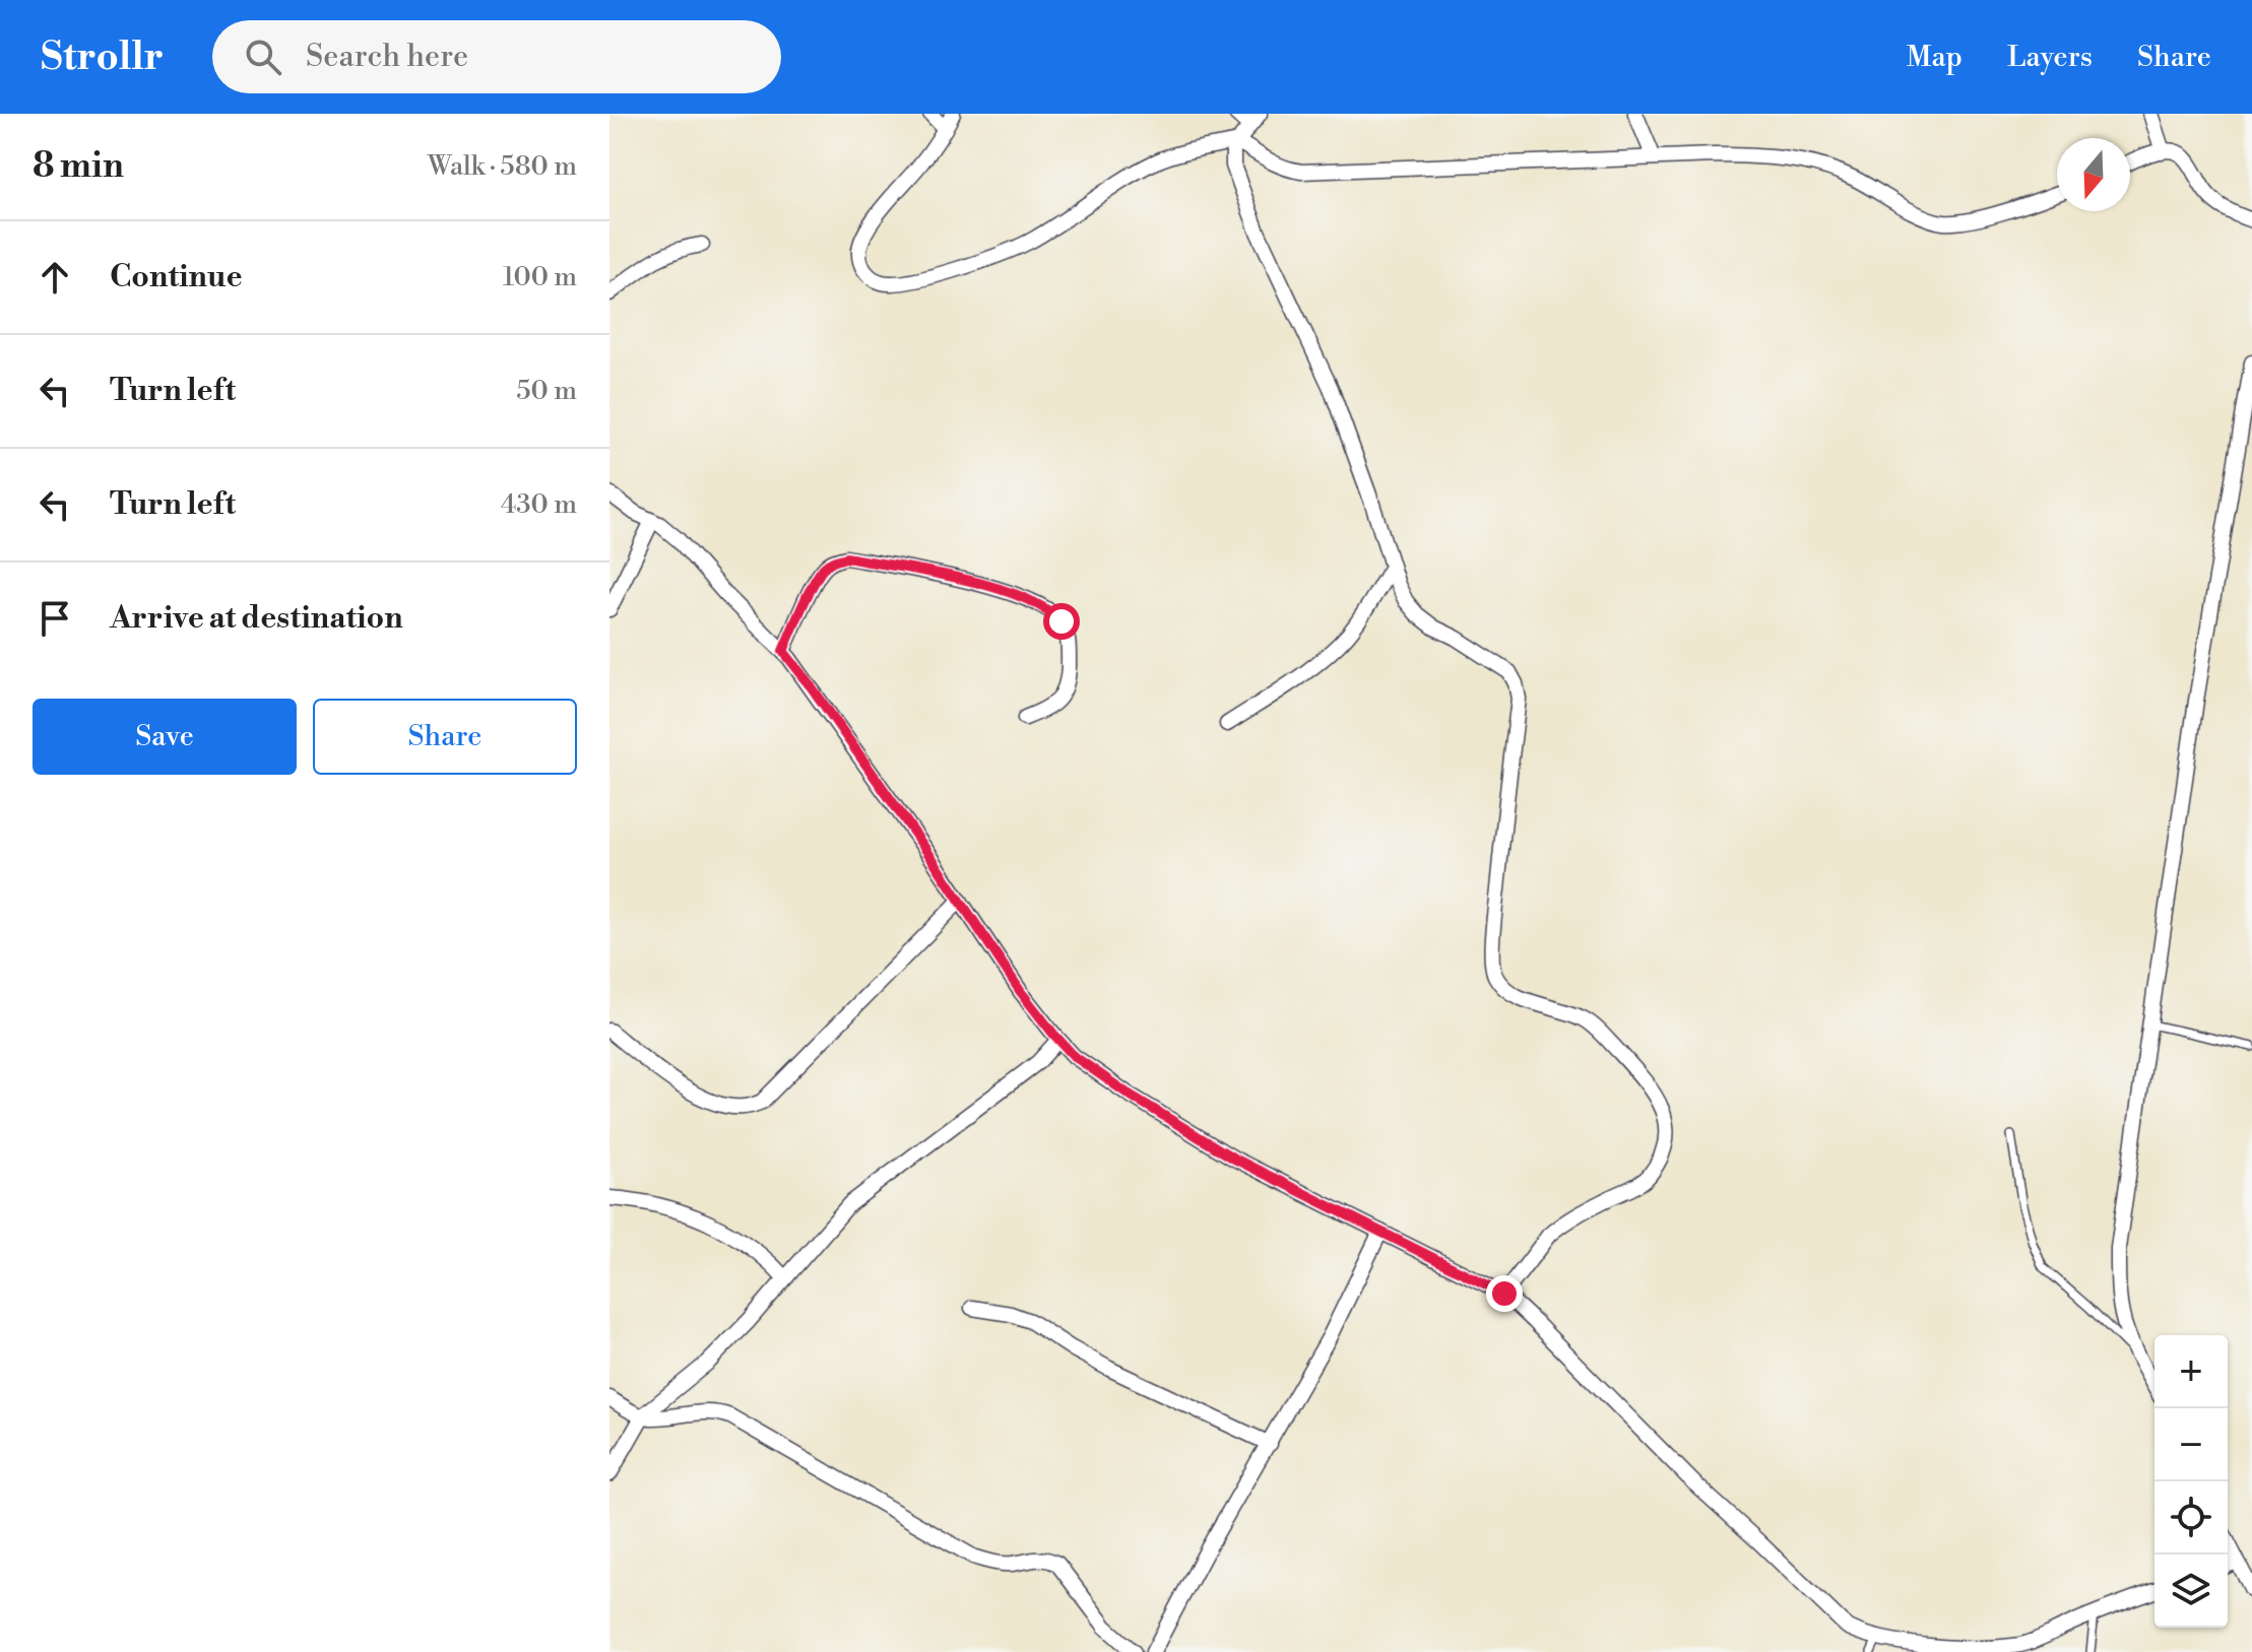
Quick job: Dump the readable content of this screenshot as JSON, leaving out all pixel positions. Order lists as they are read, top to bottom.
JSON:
{
  "north": "bottom",
  "page": {
    "header": "Strollr",
    "search": "Search here",
    "nav": ["Map", "Layers", "Share"],
    "heading": ["8 min", "Walk · 580 m"],
    "list": [
      ["Continue", "100 m"],
      ["Turn left", "50 m"],
      ["Turn left", "430 m"],
      "Arrive at destination"
    ],
    "buttons": ["Save", "Share"],
    "map_buttons": ["+", "−"]
  }
}
